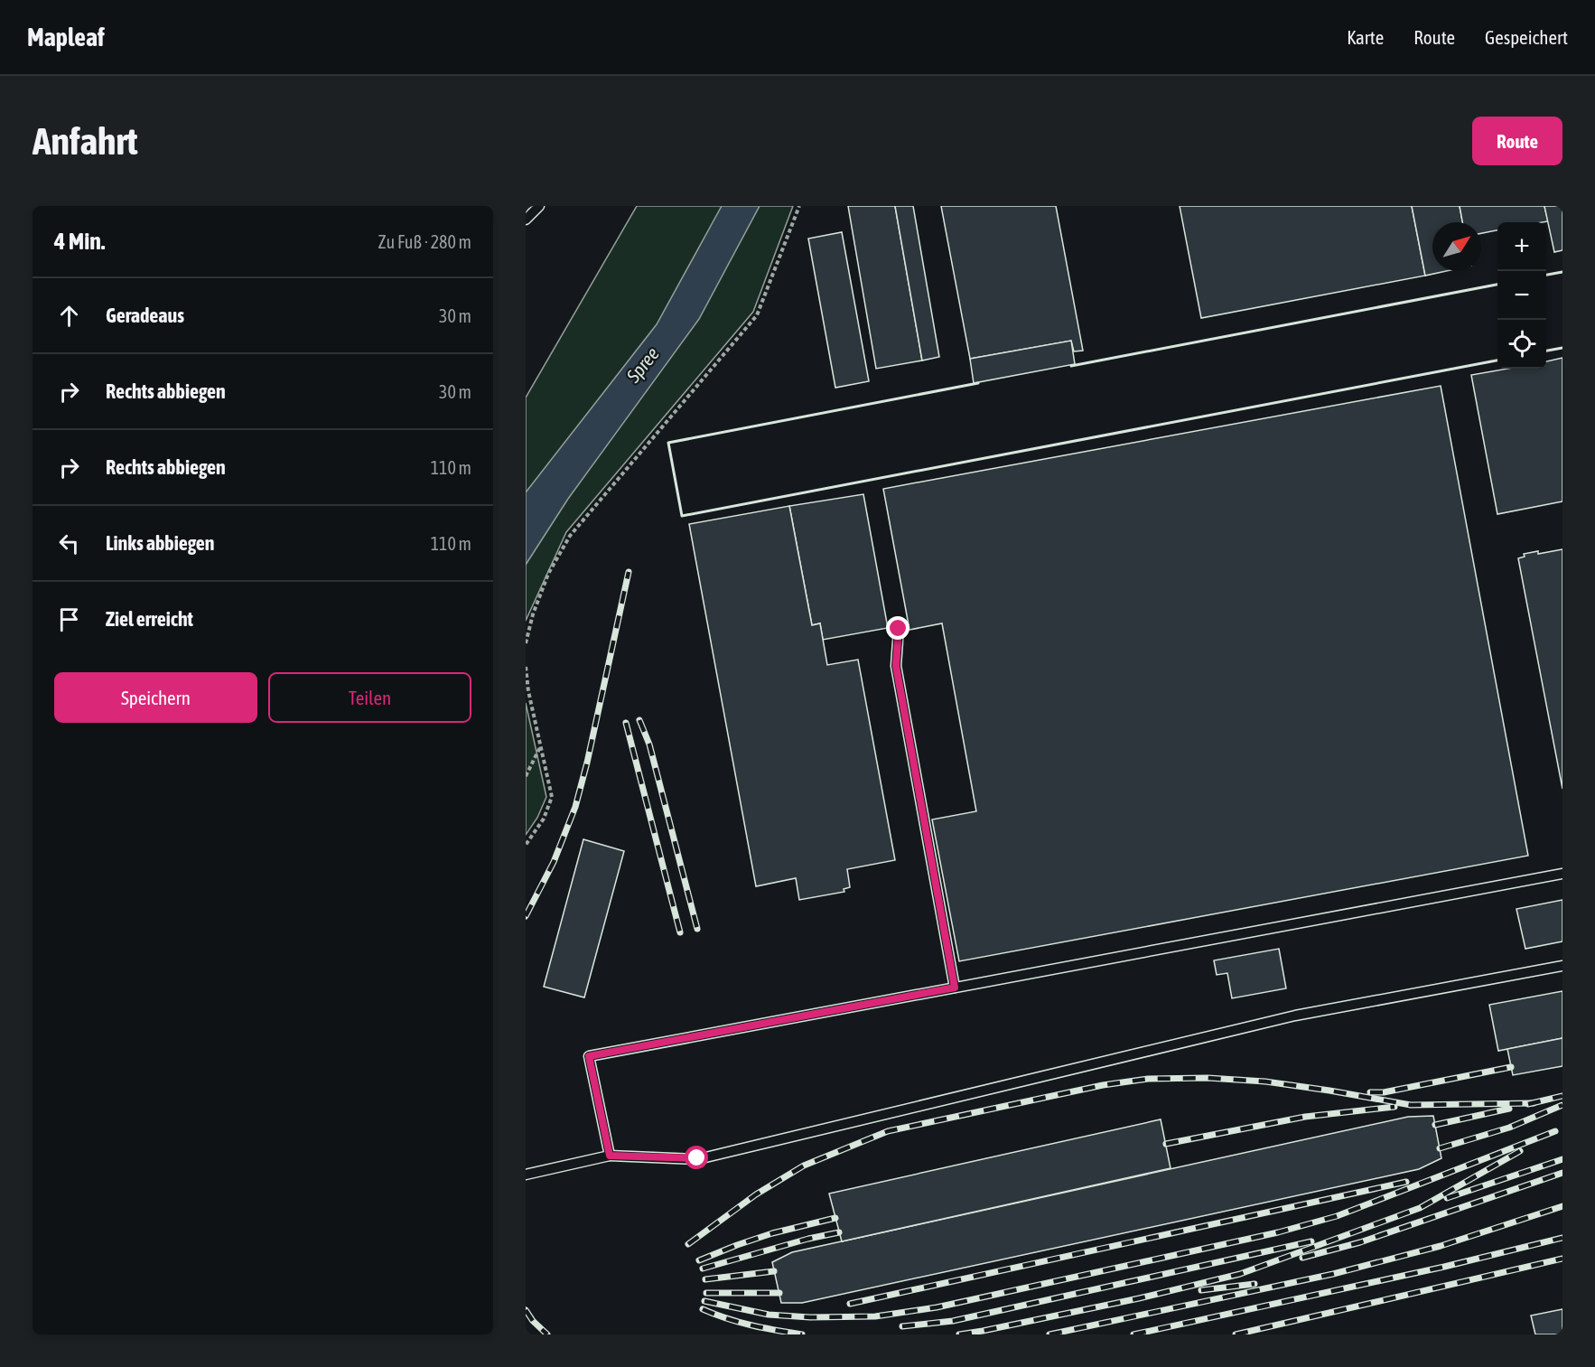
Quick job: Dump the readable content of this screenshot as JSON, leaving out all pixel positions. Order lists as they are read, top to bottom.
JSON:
{
  "water": ["Spree"],
  "north": "top right",
  "page": {
    "header": "Mapleaf",
    "nav": ["Karte", "Route", "Gespeichert"],
    "buttons": [
      "Route",
      ["Speichern", "Teilen"]
    ],
    "title": "Anfahrt",
    "heading": ["4 Min.", "Zu Fuß · 280 m"],
    "map_buttons": ["+", "−"],
    "list": [
      ["Geradeaus", "30 m"],
      ["Rechts abbiegen", "30 m"],
      ["Rechts abbiegen", "110 m"],
      ["Links abbiegen", "110 m"],
      "Ziel erreicht"
    ]
  }
}
